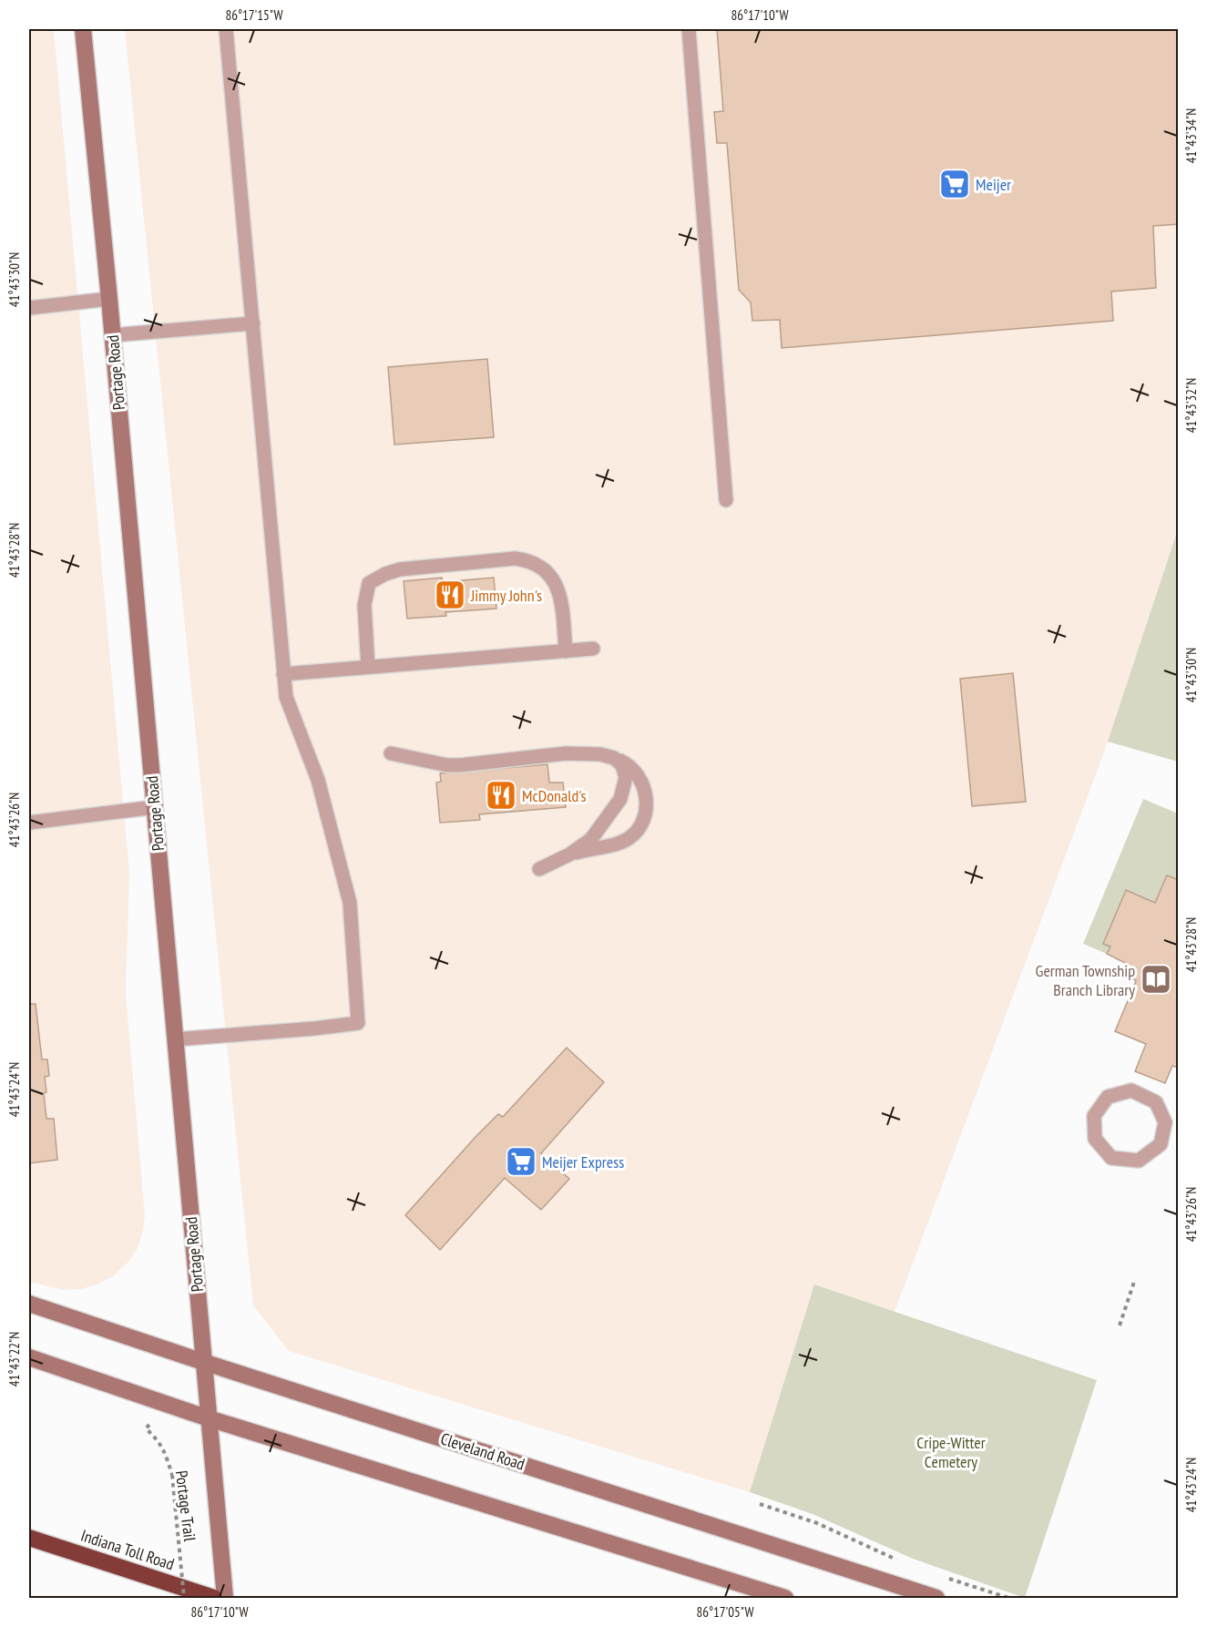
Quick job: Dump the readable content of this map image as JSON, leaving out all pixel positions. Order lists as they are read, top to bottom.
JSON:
{
  "streets": {
    "highway": ["Indiana Toll Road"],
    "main road": ["Portage Road", "Cleveland Road"],
    "path": ["Portage Trail"]
  },
  "crossings": [
    ["Portage Road", "Cleveland Road"]
  ],
  "parks": ["Cripe-Witter Cemetery"],
  "places": {
    "supermarket": ["Meijer", "Meijer Express"],
    "restaurant": ["Jimmy John's", "McDonald's"],
    "library": ["German Township Branch Library"]
  },
  "coordinates": [
    "86°17'15\"W",
    "86°17'10\"W",
    "41°43'34\"N",
    "41°43'30\"N",
    "41°43'32\"N",
    "41°43'28\"N",
    "41°43'26\"N",
    "41°43'24\"N",
    "41°43'22\"N",
    "86°17'05\"W"
  ]
}
